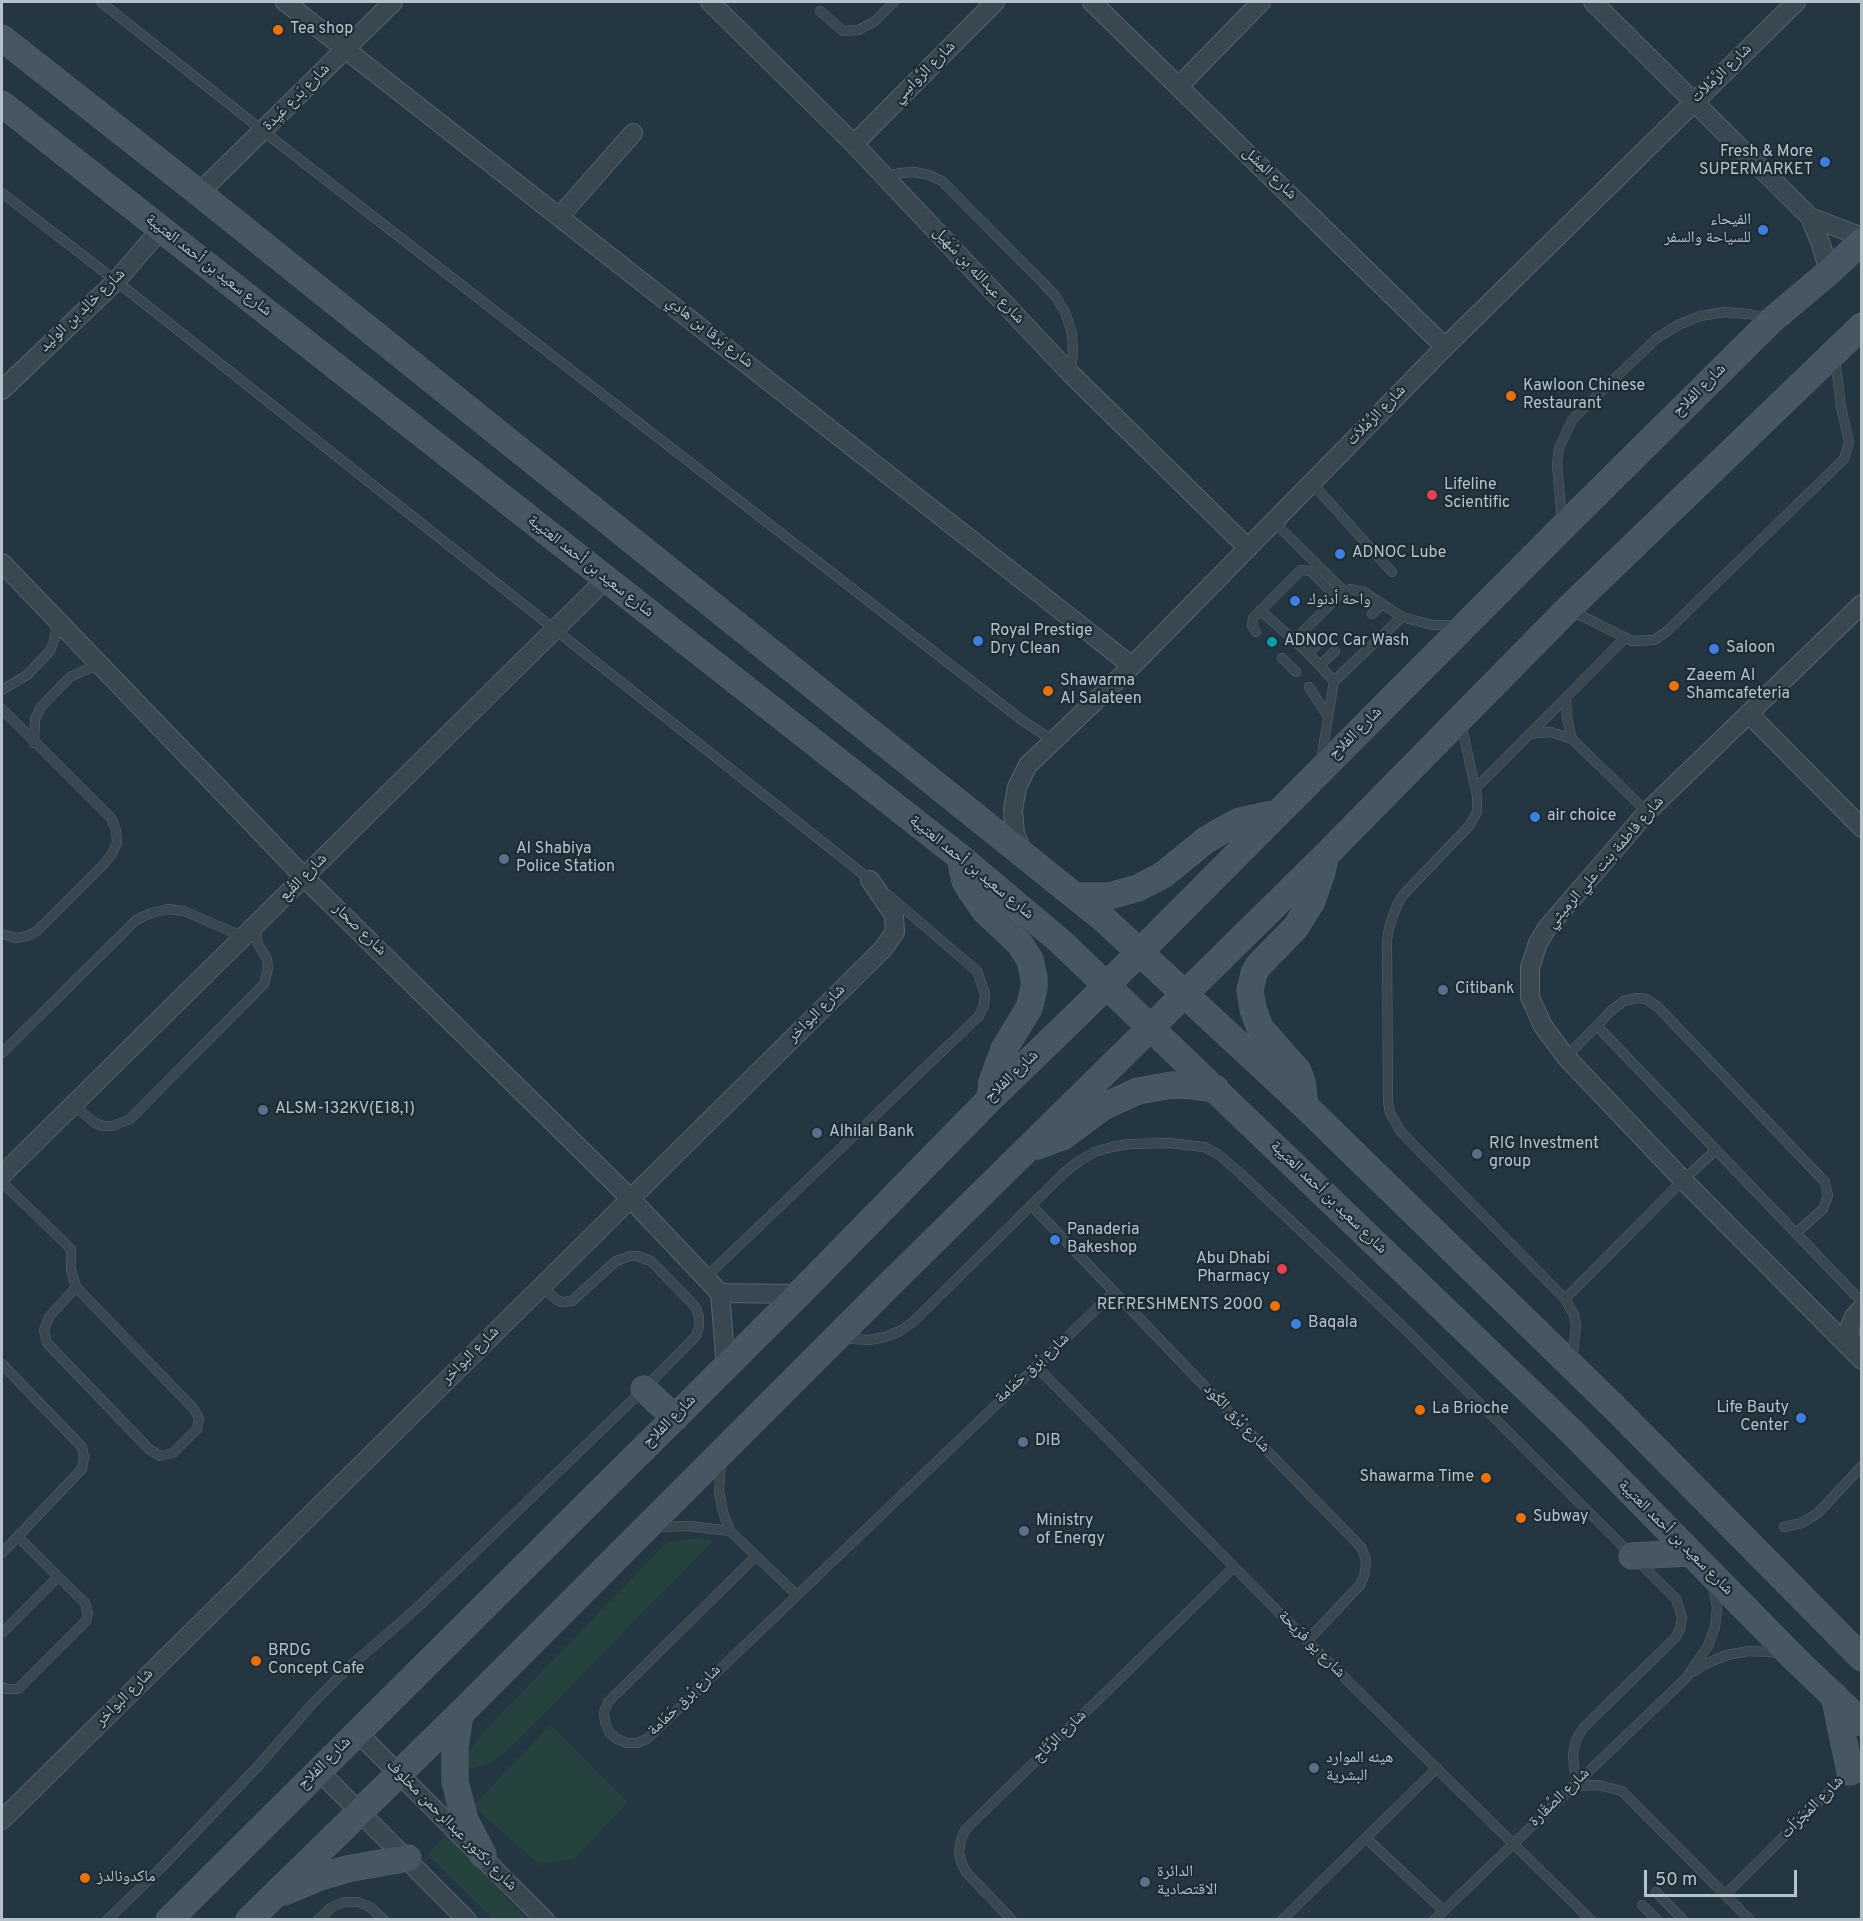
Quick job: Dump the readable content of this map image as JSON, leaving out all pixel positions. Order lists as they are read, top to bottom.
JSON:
{
  "streets": {
    "main road": ["شارع سعيد بن أحمد العتيبة", "شارع الفلاح"],
    "street": [
      "شارع الرَّواسِي",
      "شارع الرَّمْلاَت",
      "شارع بَدع عَيِدة",
      "شارع المِشَل",
      "شارع عبدالله بن سُهَيل",
      "شارع خالِد بن الوليد",
      "شارع بَرقا بن هادِي",
      "شارع فاطمة بنت علي الرميثي",
      "شارع القُبع",
      "شارع صحار",
      "شارع البواخر",
      "شارع دكتور عبدالرحمن مخلوف"
    ],
    "lane": [
      "شارع بُرق حَمَامة",
      "شارع بُرْق الكُود",
      "شارع يو فرَيحة",
      "شارع الرِّتَاج",
      "شارع الصَّقّارة",
      "شارع المَجَرَاَت"
    ]
  },
  "crossings": [
    ["شارع الرَّواسِي", "شارع عبدالله بن سُهَيل"],
    ["شارع الرَّمْلاَت", "شارع المِشَل"],
    ["شارع الرَّمْلاَت", "شارع عبدالله بن سُهَيل"],
    ["شارع الرَّمْلاَت", "شارع بَرقا بن هادِي"],
    ["شارع بَدع عَيِدة", "شارع بَرقا بن هادِي"],
    ["شارع سعيد بن أحمد العتيبة", "شارع خالِد بن الوليد"],
    ["شارع سعيد بن أحمد العتيبة", "شارع الفلاح"],
    ["شارع سعيد بن أحمد العتيبة", "شارع القُبع"],
    ["شارع سعيد بن أحمد العتيبة", "شارع الصَّقّارة"],
    ["شارع الفلاح", "شارع دكتور عبدالرحمن مخلوف"],
    ["شارع القُبع", "شارع صحار"],
    ["شارع صحار", "شارع البواخر"],
    ["شارع بُرق حَمَامة", "شارع بُرْق الكُود"],
    ["شارع بُرق حَمَامة", "شارع يو فرَيحة"],
    ["شارع بُرْق الكُود", "شارع يو فرَيحة"],
    ["شارع يو فرَيحة", "شارع الرِّتَاج"],
    ["شارع يو فرَيحة", "شارع الصَّقّارة"]
  ],
  "places": [
    "Tea shop",
    "Fresh & More SUPERMARKET",
    "الفيحاء للسياحة والسفر",
    "Kawloon Chinese Restaurant",
    "Lifeline Scientific",
    "ADNOC Lube",
    "واحة أدنوك",
    "Royal Prestige Dry Clean",
    "ADNOC Car Wash",
    "Saloon",
    "Zaeem Al Shamcafeteria",
    "Shawarma Al Salateen",
    "air choice",
    "Al Shabiya Police Station",
    "Citibank",
    "ALSM-132KV(E18,1)",
    "Alhilal Bank",
    "RIG Investment group",
    "Panaderia Bakeshop",
    "Abu Dhabi Pharmacy",
    "REFRESHMENTS 2000",
    "Baqala",
    "La Brioche",
    "Life Bauty Center",
    "DIB",
    "Shawarma Time",
    "Subway",
    "Ministry of Energy",
    "BRDG Concept Cafe",
    "هيئه الموارد البشرية",
    "ماكدونالدز",
    "الدائرة الاقتصادية"
  ],
  "scale_bar": "50 m"
}
